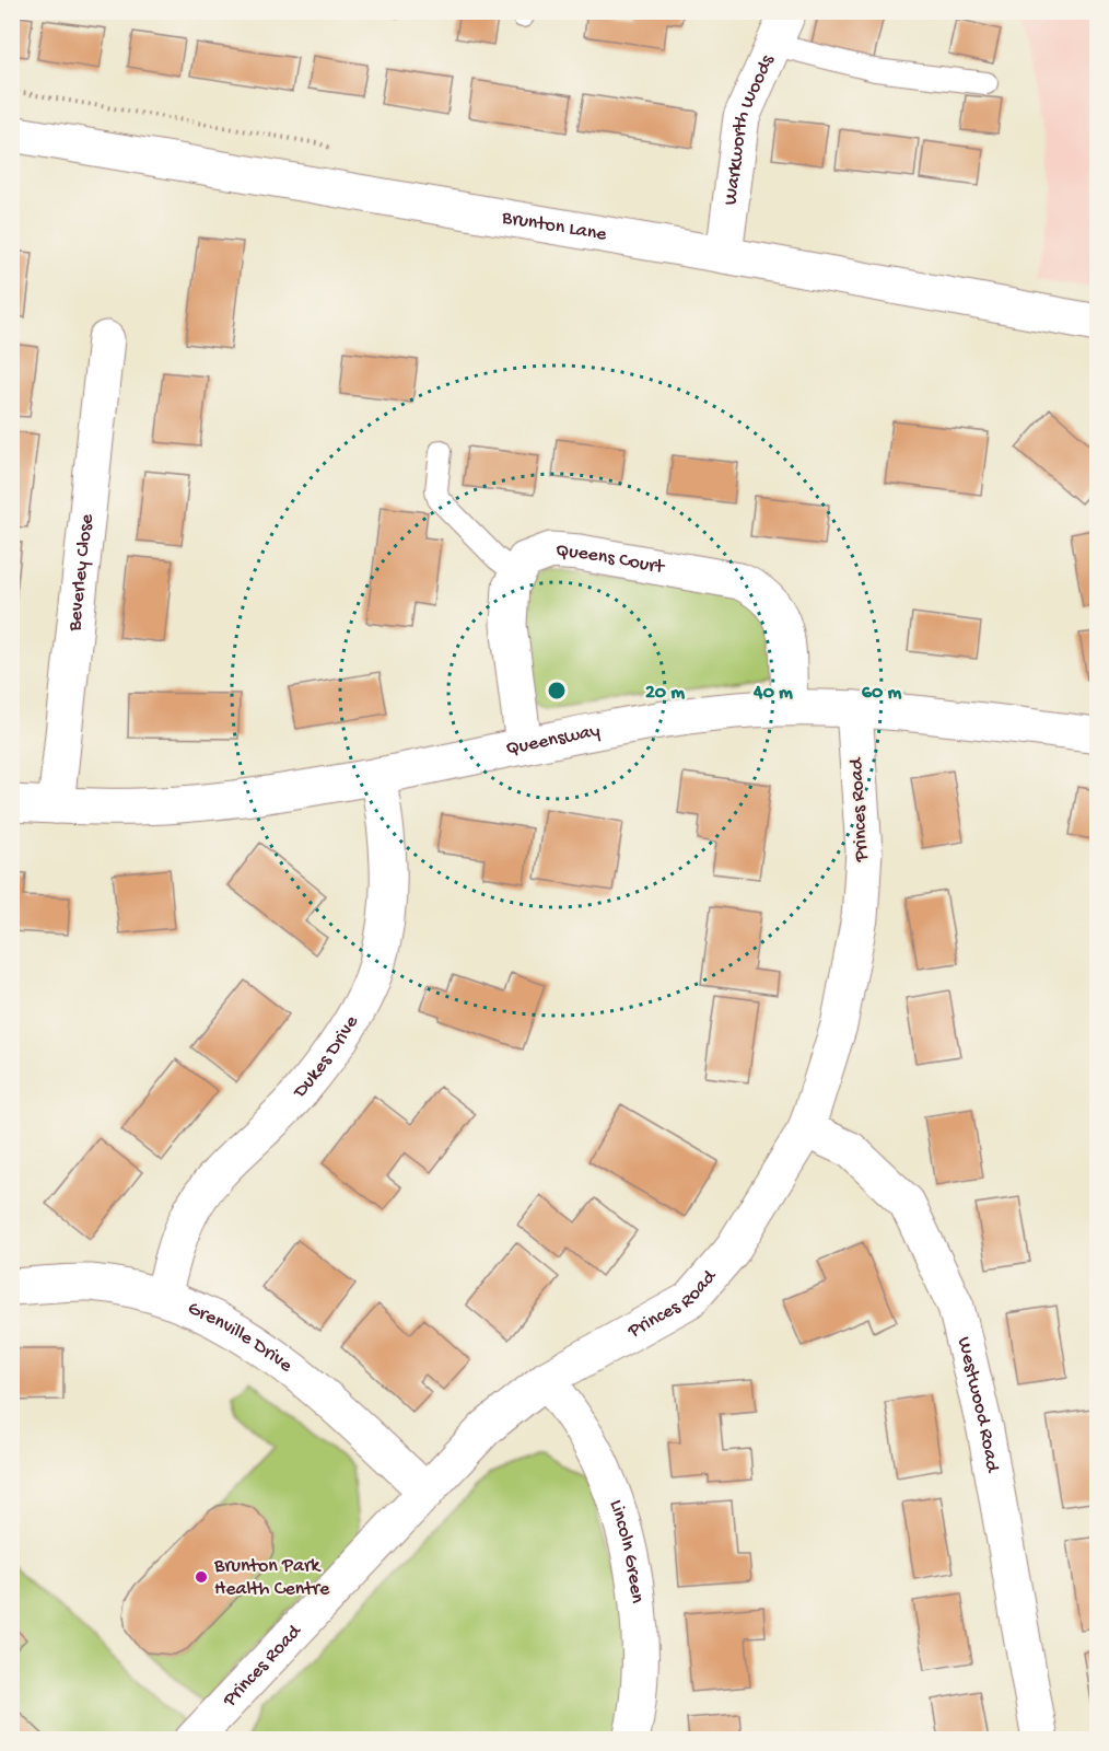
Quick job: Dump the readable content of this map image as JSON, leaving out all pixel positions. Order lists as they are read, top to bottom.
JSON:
{
  "streets": {
    "street": [
      "Warkworth Woods",
      "Brunton Lane",
      "Queens Court",
      "Beverley Close",
      "Queensway",
      "Princes Road",
      "Dukes Drive",
      "Grenville Drive",
      "Westwood Road",
      "Lincoln Green"
    ]
  },
  "crossings": [
    ["Warkworth Woods", "Brunton Lane"],
    ["Queens Court", "Queensway"],
    ["Beverley Close", "Queensway"],
    ["Queensway", "Princes Road"],
    ["Queensway", "Dukes Drive"],
    ["Princes Road", "Grenville Drive"],
    ["Princes Road", "Westwood Road"],
    ["Princes Road", "Lincoln Green"],
    ["Dukes Drive", "Grenville Drive"]
  ],
  "places": ["Brunton Park Health Centre"],
  "rings": ["20 m", "40 m", "60 m"]
}
